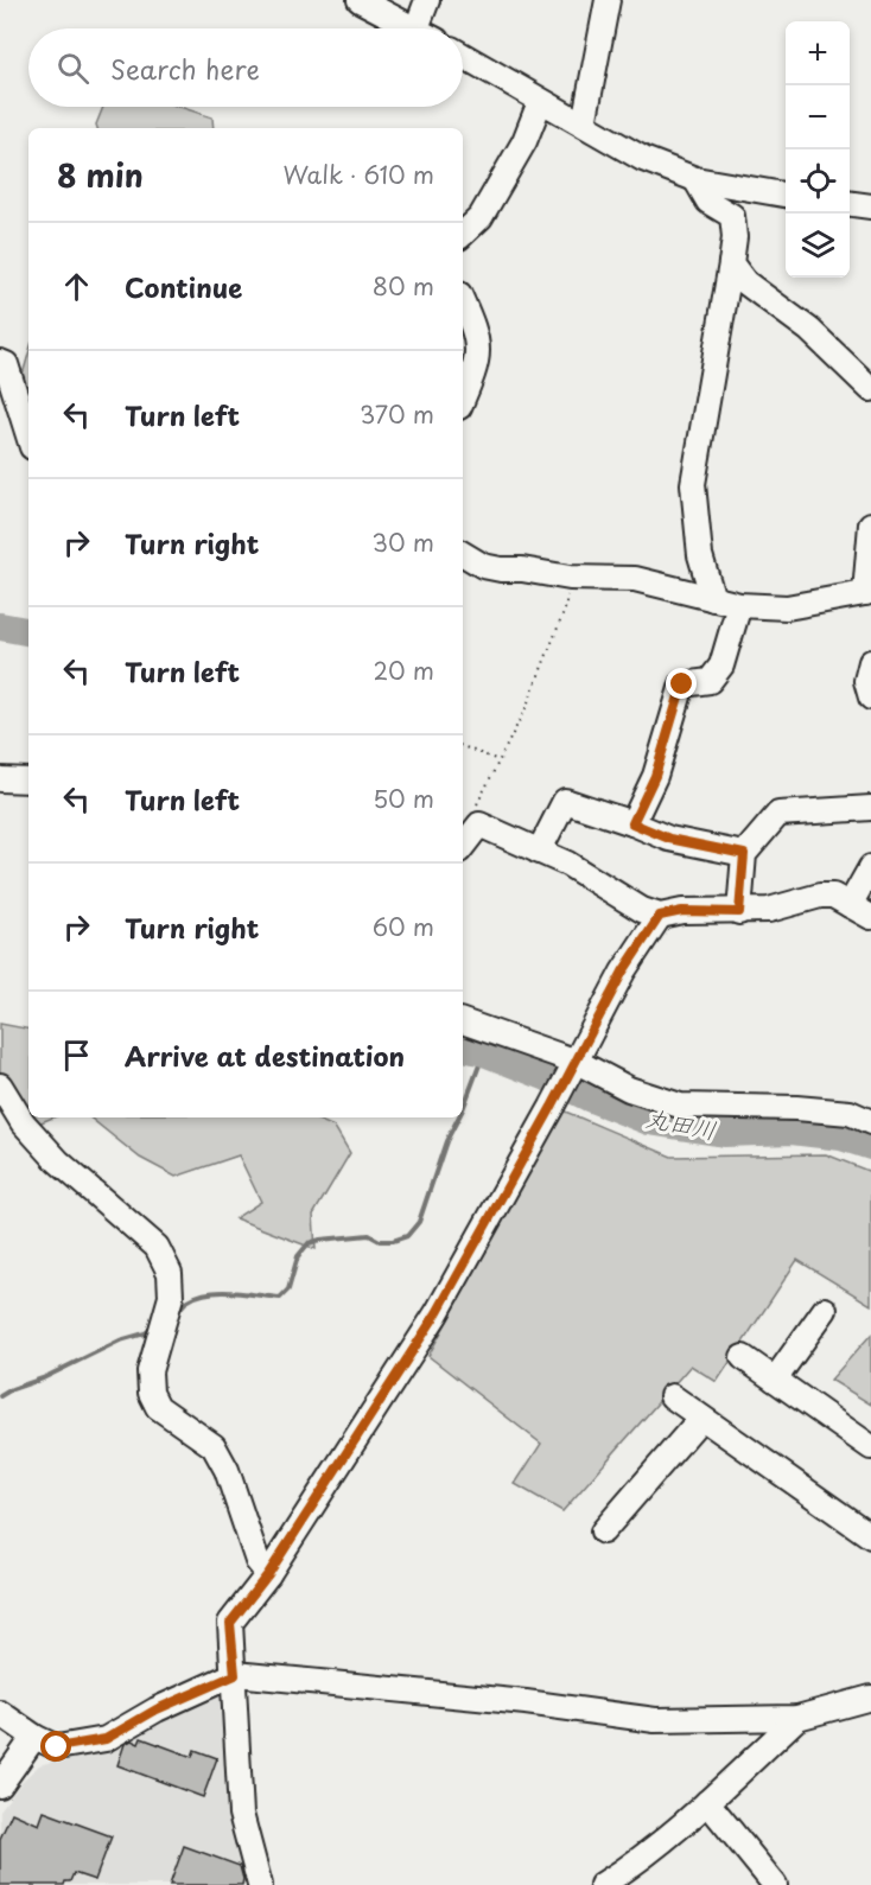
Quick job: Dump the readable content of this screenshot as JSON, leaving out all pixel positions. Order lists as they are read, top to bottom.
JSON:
{
  "water": ["丸田川"],
  "page": {
    "map_buttons": ["+", "−"],
    "search": "Search here",
    "heading": ["8 min", "Walk · 610 m"],
    "list": [
      ["Continue", "80 m"],
      ["Turn left", "370 m"],
      ["Turn right", "30 m"],
      ["Turn left", "20 m"],
      ["Turn left", "50 m"],
      ["Turn right", "60 m"],
      "Arrive at destination"
    ]
  }
}
